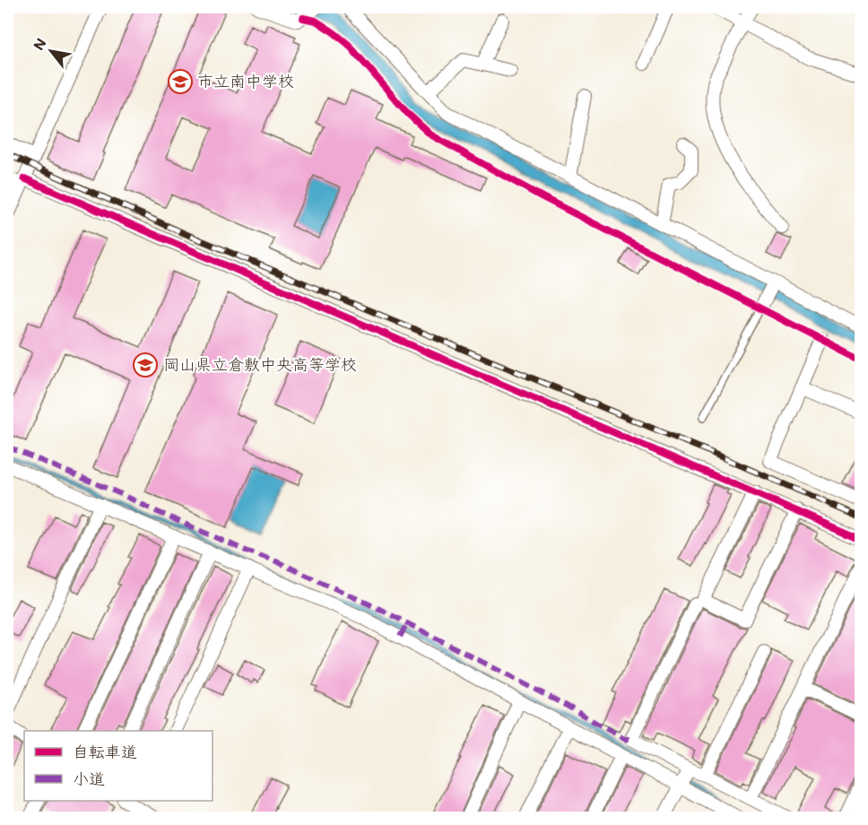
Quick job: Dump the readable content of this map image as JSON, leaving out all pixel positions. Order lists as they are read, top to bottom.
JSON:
{
  "places": {
    "school or university": ["市立南中学校", "岡山県立倉敷中央高等学校"]
  },
  "legend": ["自転車道", "小道"],
  "north": "top left"
}
